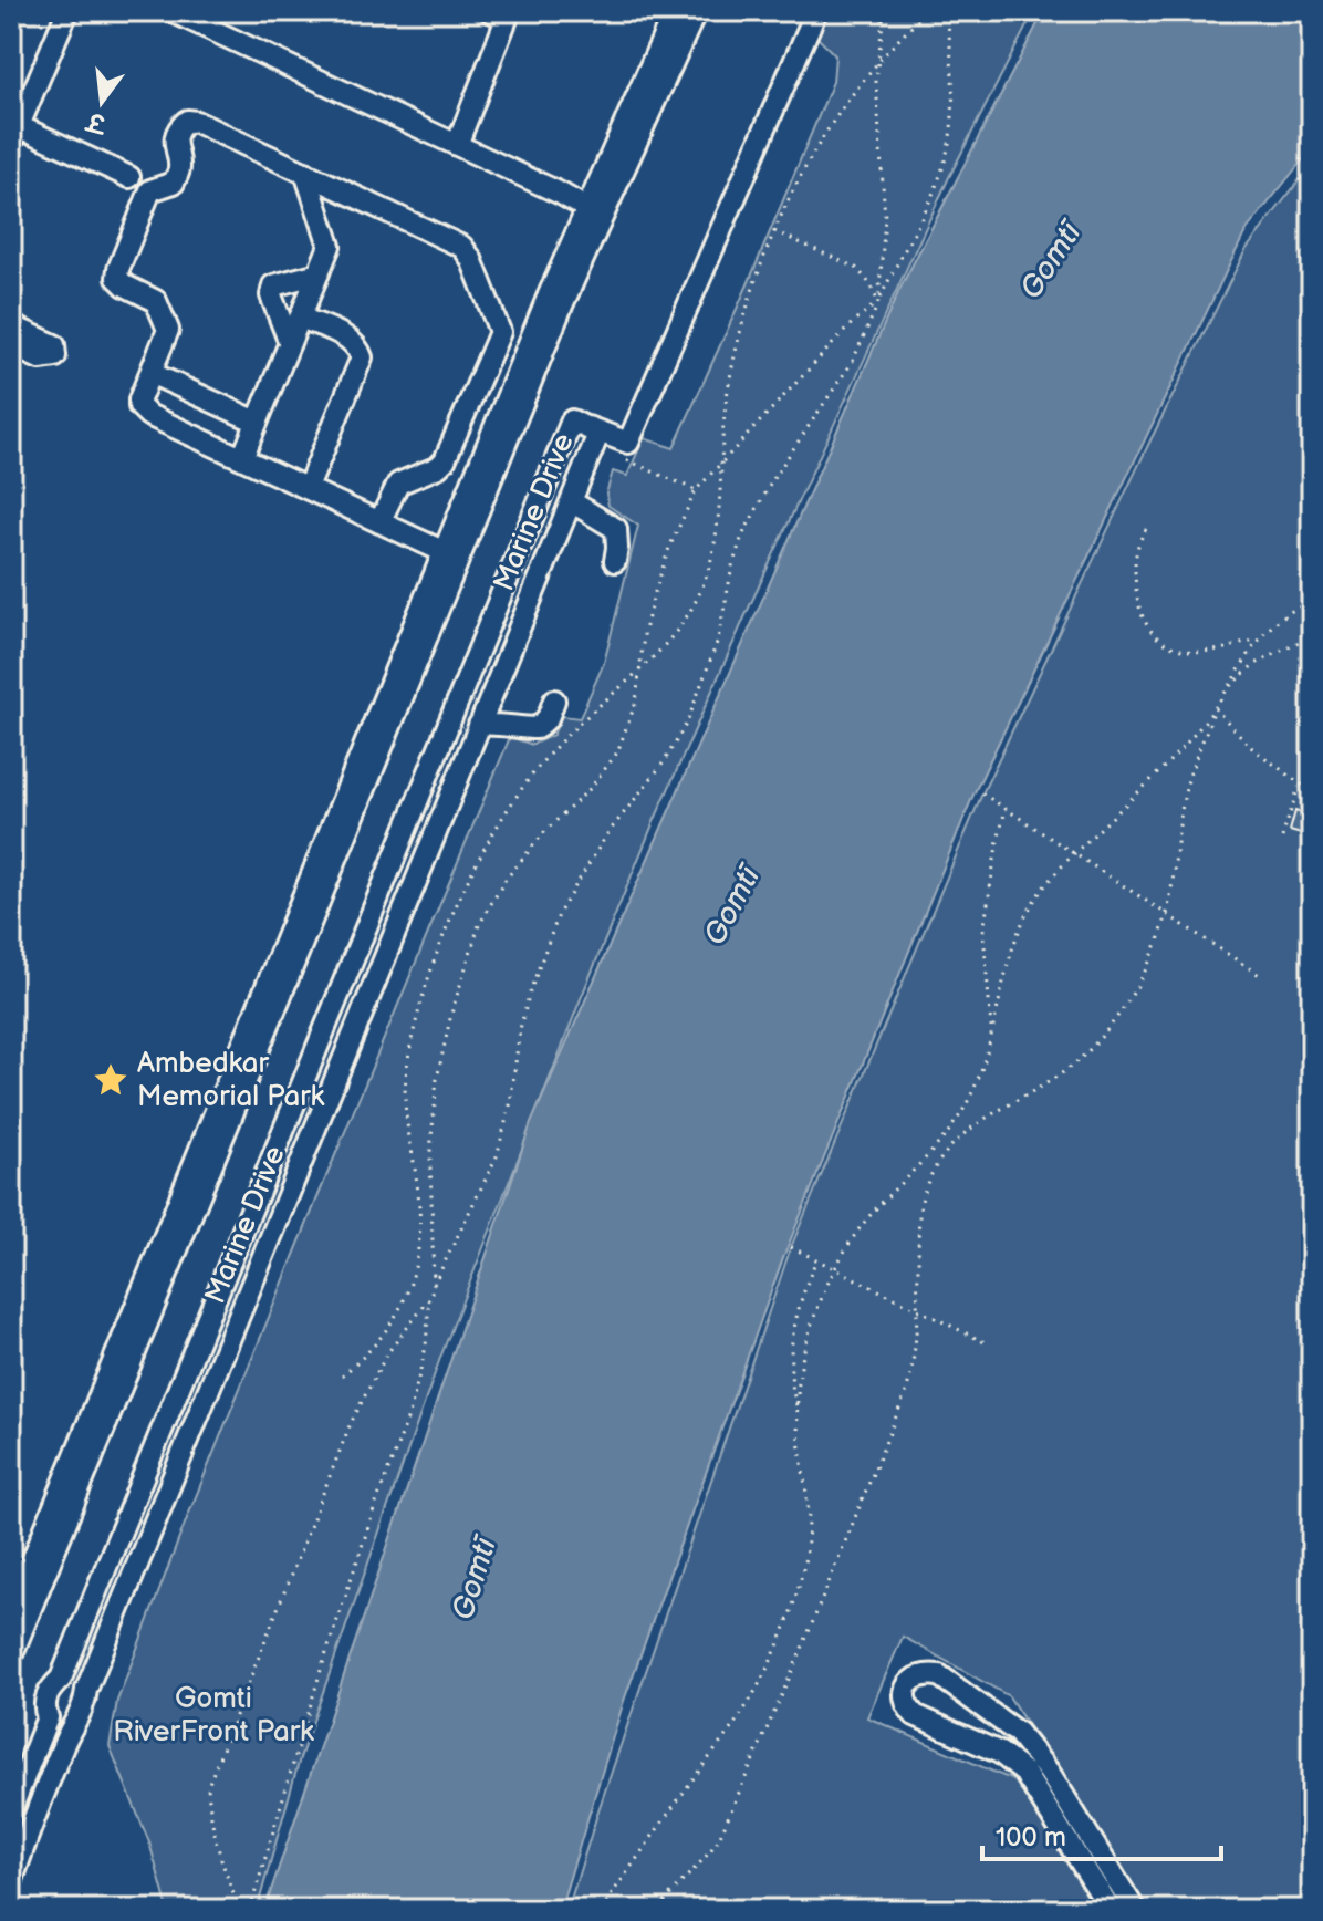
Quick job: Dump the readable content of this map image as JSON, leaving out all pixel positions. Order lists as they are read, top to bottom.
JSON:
{
  "streets": {
    "street": ["Marine Drive"]
  },
  "water": ["Gomtī"],
  "parks": ["Gomti RiverFront Park"],
  "places": {
    "place": ["Ambedkar Memorial Park"]
  },
  "scale_bar": "100 m",
  "north": "bottom"
}
